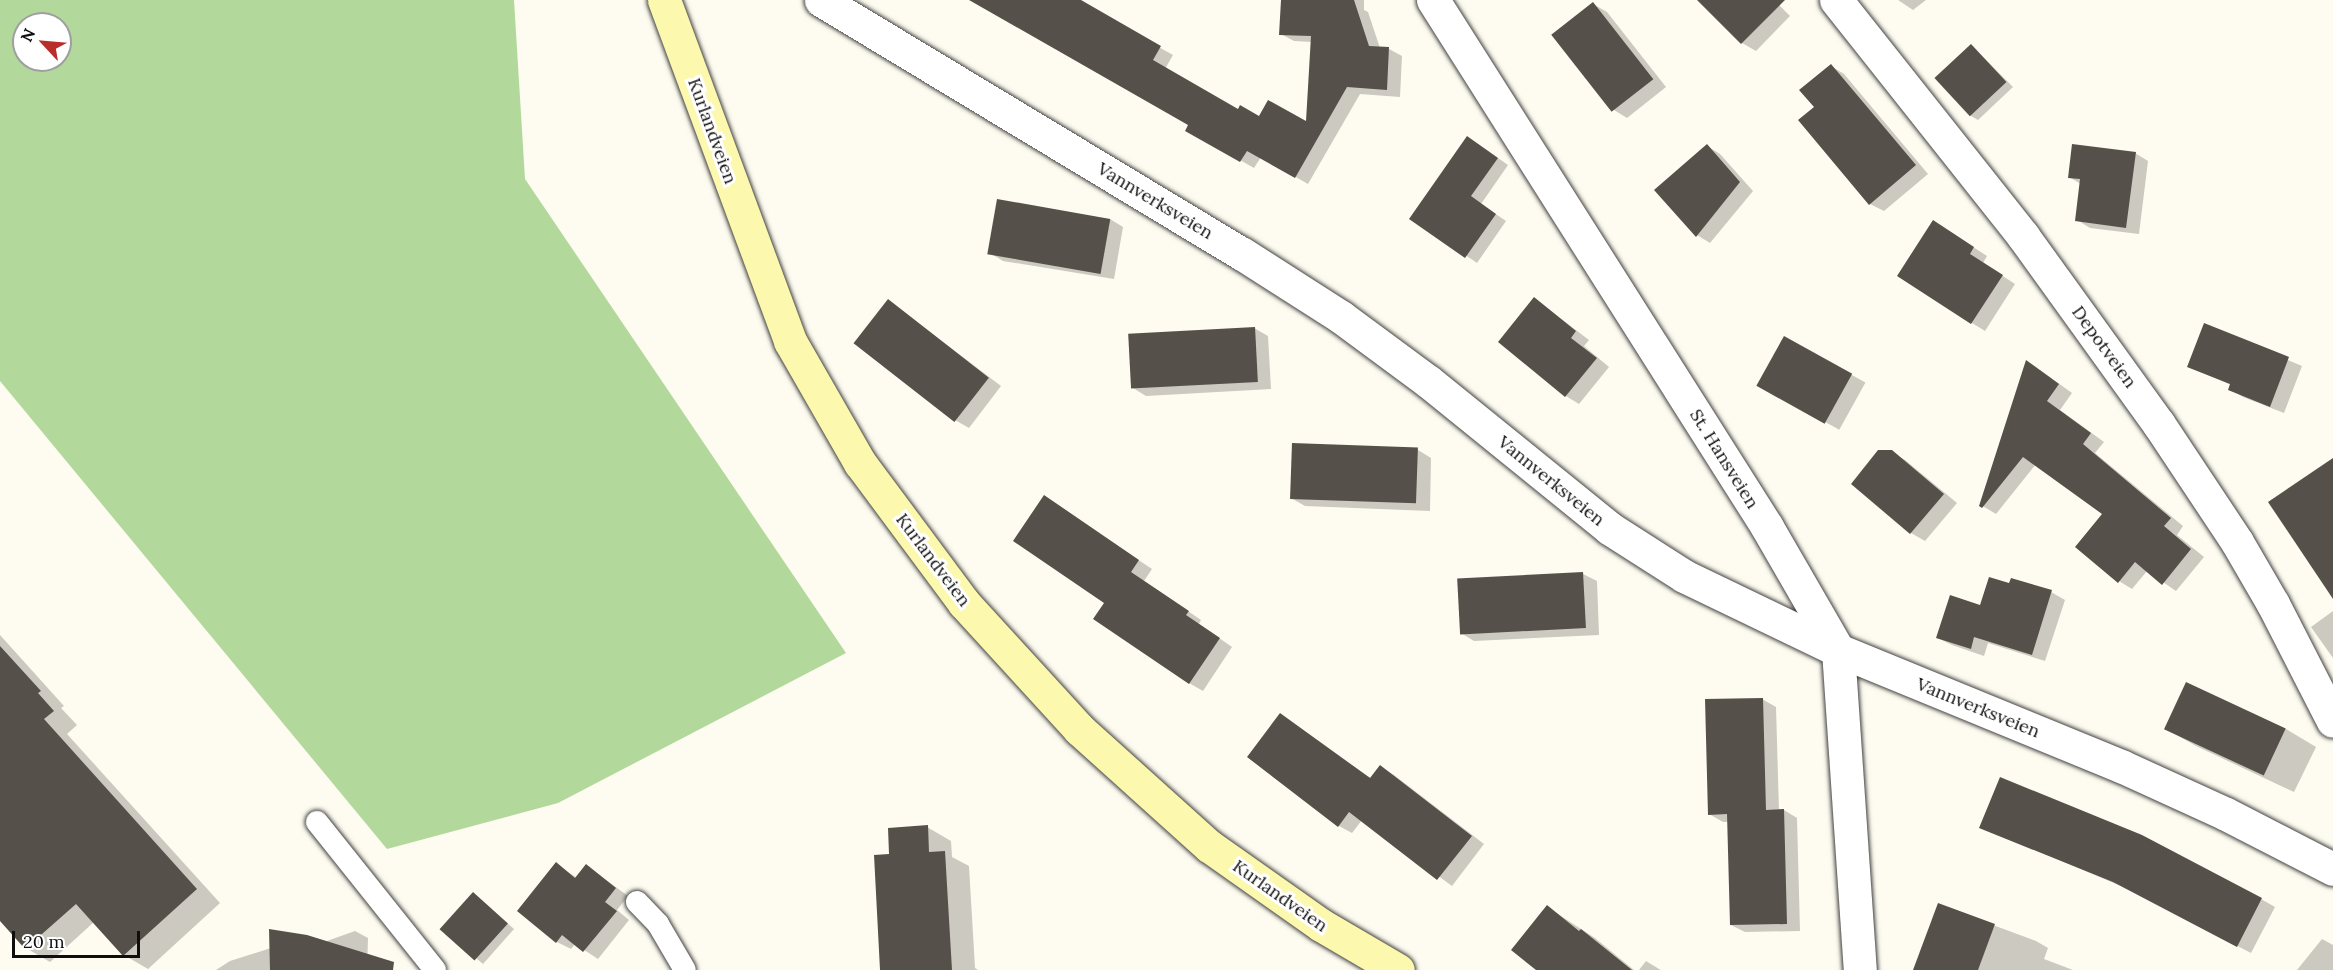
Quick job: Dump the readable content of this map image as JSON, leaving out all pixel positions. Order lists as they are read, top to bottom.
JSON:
{
  "streets": {
    "main road": ["Kurlandveien"],
    "street": ["Vannverksveien", "Depotveien", "St. Hansveien"]
  },
  "crossings": [
    ["Vannverksveien", "St. Hansveien"]
  ],
  "scale_bar": "20 m",
  "north": "top left"
}
